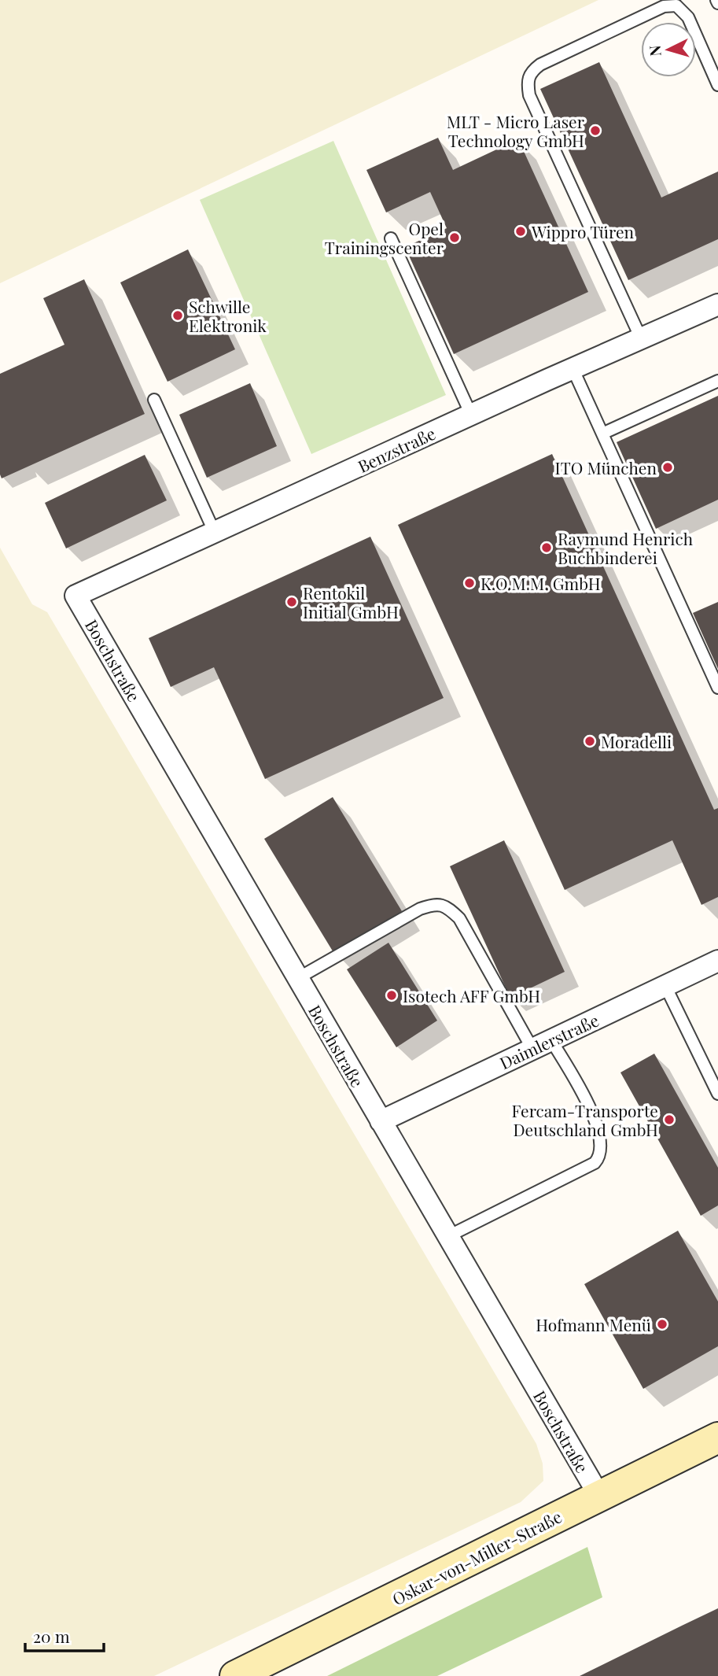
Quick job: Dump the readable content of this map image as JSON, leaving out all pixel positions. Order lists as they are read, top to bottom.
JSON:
{
  "streets": {
    "main road": ["Oskar-von-Miller-Straße"],
    "street": ["Benzstraße", "Boschstraße", "Daimlerstraße"]
  },
  "crossings": [
    ["Benzstraße", "Boschstraße"],
    ["Boschstraße", "Daimlerstraße"],
    ["Boschstraße", "Oskar-von-Miller-Straße"]
  ],
  "places": [
    "MLT - Micro Laser Technology GmbH",
    "Wippro Türen",
    "Opel Trainingscenter",
    "Schwille Elektronik",
    "ITO München",
    "Raymund Henrich Buchbinderei",
    "K.O.M.M. GmbH",
    "Rentokil Initial GmbH",
    "Moradelli",
    "Isotech AFF GmbH",
    "Fercam-Transporte Deutschland GmbH",
    "Hofmann Menü"
  ],
  "scale_bar": "20 m",
  "north": "left"
}
